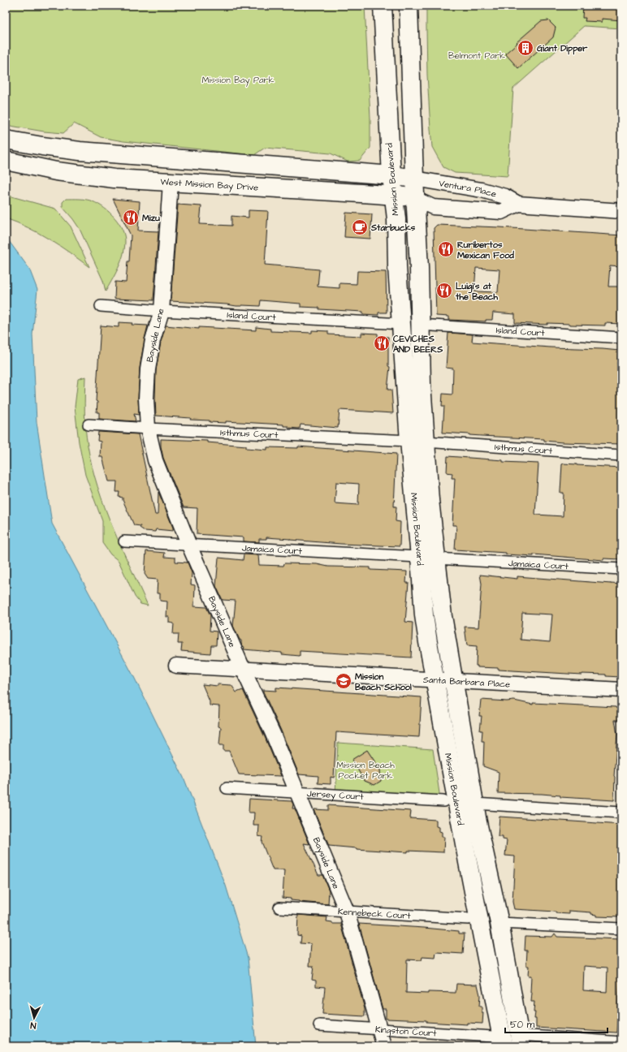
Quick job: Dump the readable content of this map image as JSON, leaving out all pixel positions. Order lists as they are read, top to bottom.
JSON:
{
  "streets": {
    "main road": ["Mission Boulevard", "West Mission Bay Drive"],
    "street": [
      "Ventura Place",
      "Island Court",
      "Bayside Lane",
      "Isthmus Court",
      "Jamaica Court",
      "Santa Barbara Place",
      "Jersey Court",
      "Kennebeck Court",
      "Kingston Court"
    ]
  },
  "crossings": [
    ["Mission Boulevard", "West Mission Bay Drive"],
    ["Mission Boulevard", "Ventura Place"],
    ["Mission Boulevard", "Island Court"],
    ["Mission Boulevard", "Isthmus Court"],
    ["Mission Boulevard", "Jamaica Court"],
    ["Mission Boulevard", "Santa Barbara Place"],
    ["Mission Boulevard", "Kingston Court"],
    ["West Mission Bay Drive", "Ventura Place"],
    ["West Mission Bay Drive", "Bayside Lane"],
    ["Island Court", "Bayside Lane"],
    ["Bayside Lane", "Isthmus Court"],
    ["Bayside Lane", "Jamaica Court"],
    ["Bayside Lane", "Santa Barbara Place"],
    ["Bayside Lane", "Jersey Court"],
    ["Bayside Lane", "Kennebeck Court"],
    ["Bayside Lane", "Kingston Court"]
  ],
  "parks": ["Belmont Park", "Mission Bay Park", "Mission Beach Pocket Park"],
  "places": {
    "building": ["Giant Dipper"],
    "restaurant": [
      "Mizu",
      "Ruribertos Mexican Food",
      "Luigi's at the Beach",
      "CEVICHES AND BEERS"
    ],
    "cafe": ["Starbucks"],
    "school or university": ["Mission Beach School"]
  },
  "scale_bar": "50 m",
  "north": "bottom"
}
